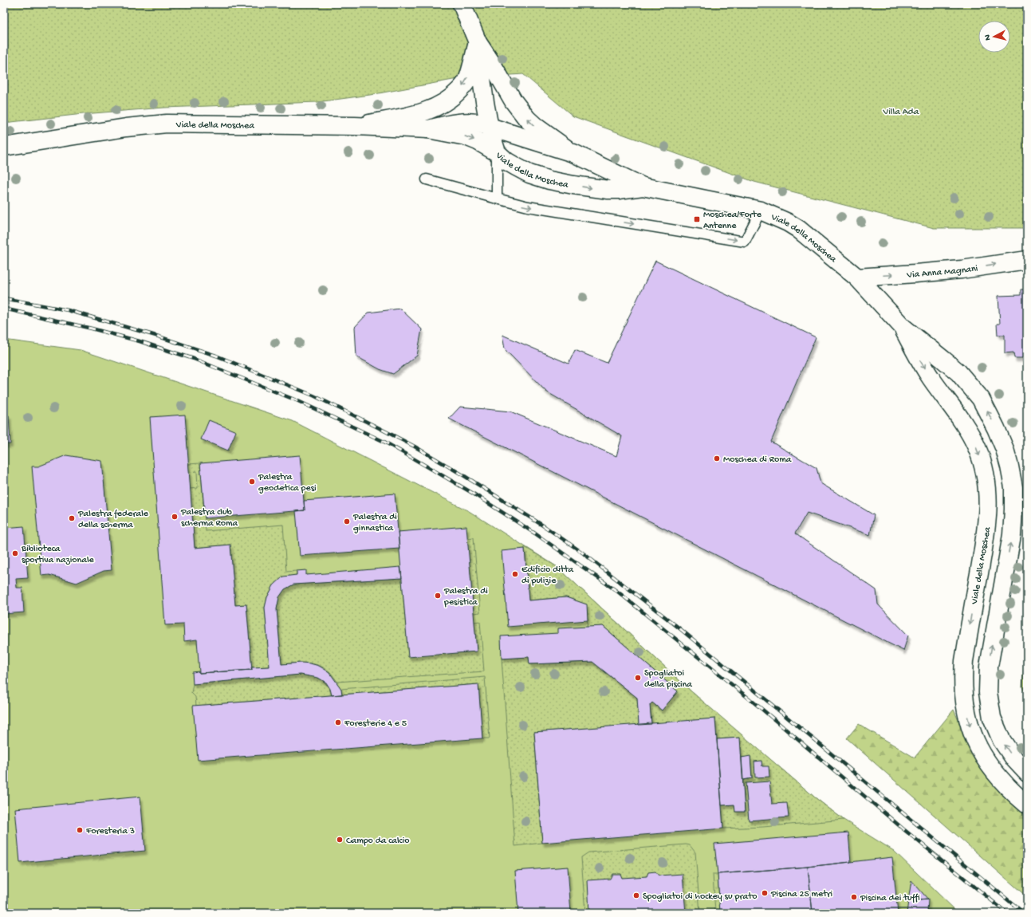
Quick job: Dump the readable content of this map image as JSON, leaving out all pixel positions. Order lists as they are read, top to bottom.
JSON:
{
  "streets": {
    "street": ["Viale della Moschea", "Via Anna Magnani"]
  },
  "crossings": [
    ["Viale della Moschea", "Via Anna Magnani"]
  ],
  "one_way": ["Via Anna Magnani"],
  "parks": ["Villa Ada"],
  "places": {
    "transit": ["Moschea/Forte Antenne"],
    "other": [
      "Moschea di Roma",
      "Palestra geodetica pesi",
      "Palestra club scherma Roma",
      "Palestra federale della scherma",
      "Palestra di ginnastica",
      "Biblioteca sportiva nazionale",
      "Edificio ditta di pulizie",
      "Palestra di pesistica",
      "Spogliatoi della piscina",
      "Foresterie 4 e 5",
      "Foresteria 3",
      "Campo da calcio",
      "Piscina 25 metri",
      "Spogliatoi di hockey su prato",
      "Piscina dei tuffi"
    ]
  },
  "north": "left"
}
